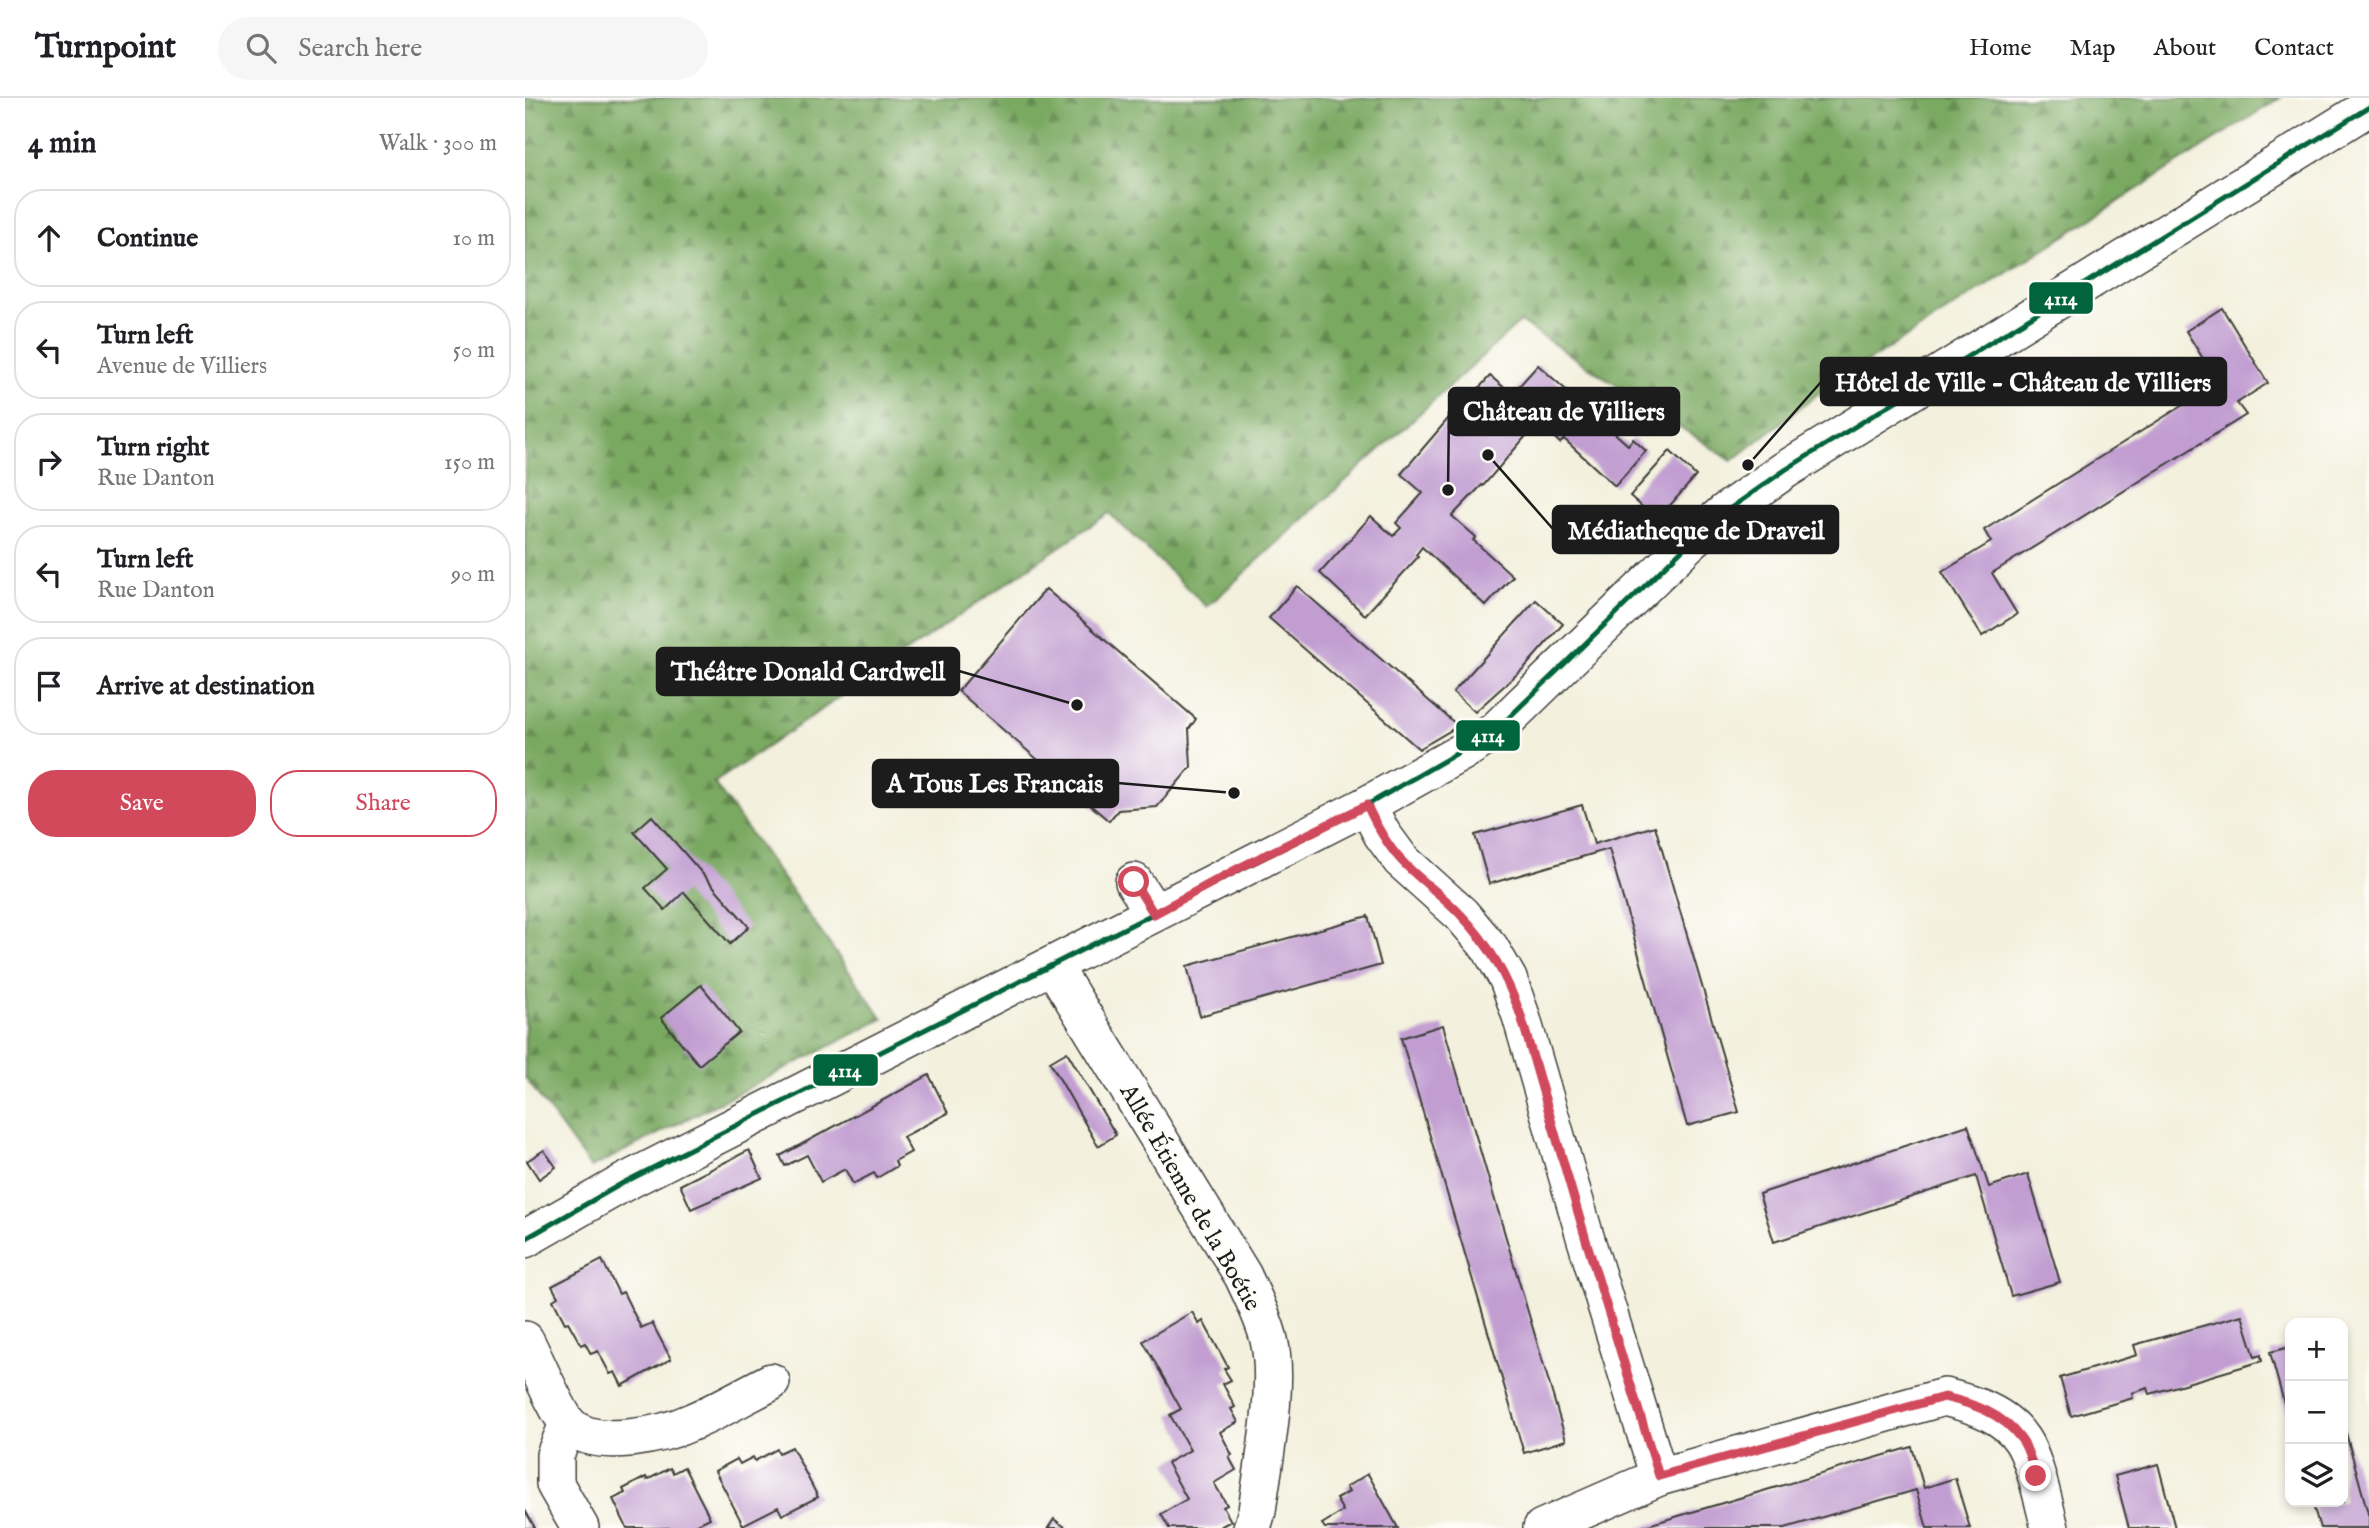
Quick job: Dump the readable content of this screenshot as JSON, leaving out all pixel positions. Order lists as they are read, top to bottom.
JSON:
{
  "streets": {
    "street": ["Allée Étienne de la Boétie"]
  },
  "places": [
    "Médiatheque de Draveil",
    "Hôtel de Ville - Château de Villiers",
    "Château de Villiers",
    "Théâtre Donald Cardwell",
    "A Tous Les Francais"
  ],
  "lines": ["transit line 4114"],
  "page": {
    "header": "Turnpoint",
    "search": "Search here",
    "nav": [
      "Home",
      "Map",
      "About",
      "Contact"
    ],
    "heading": ["4 min", "Walk · 300 m"],
    "list": [
      ["Continue", "10 m"],
      ["Turn left", "Avenue de Villiers", "50 m"],
      ["Turn right", "Rue Danton", "150 m"],
      ["Turn left", "Rue Danton", "90 m"],
      "Arrive at destination"
    ],
    "buttons": ["Save", "Share"],
    "map_buttons": ["+", "−"]
  }
}
